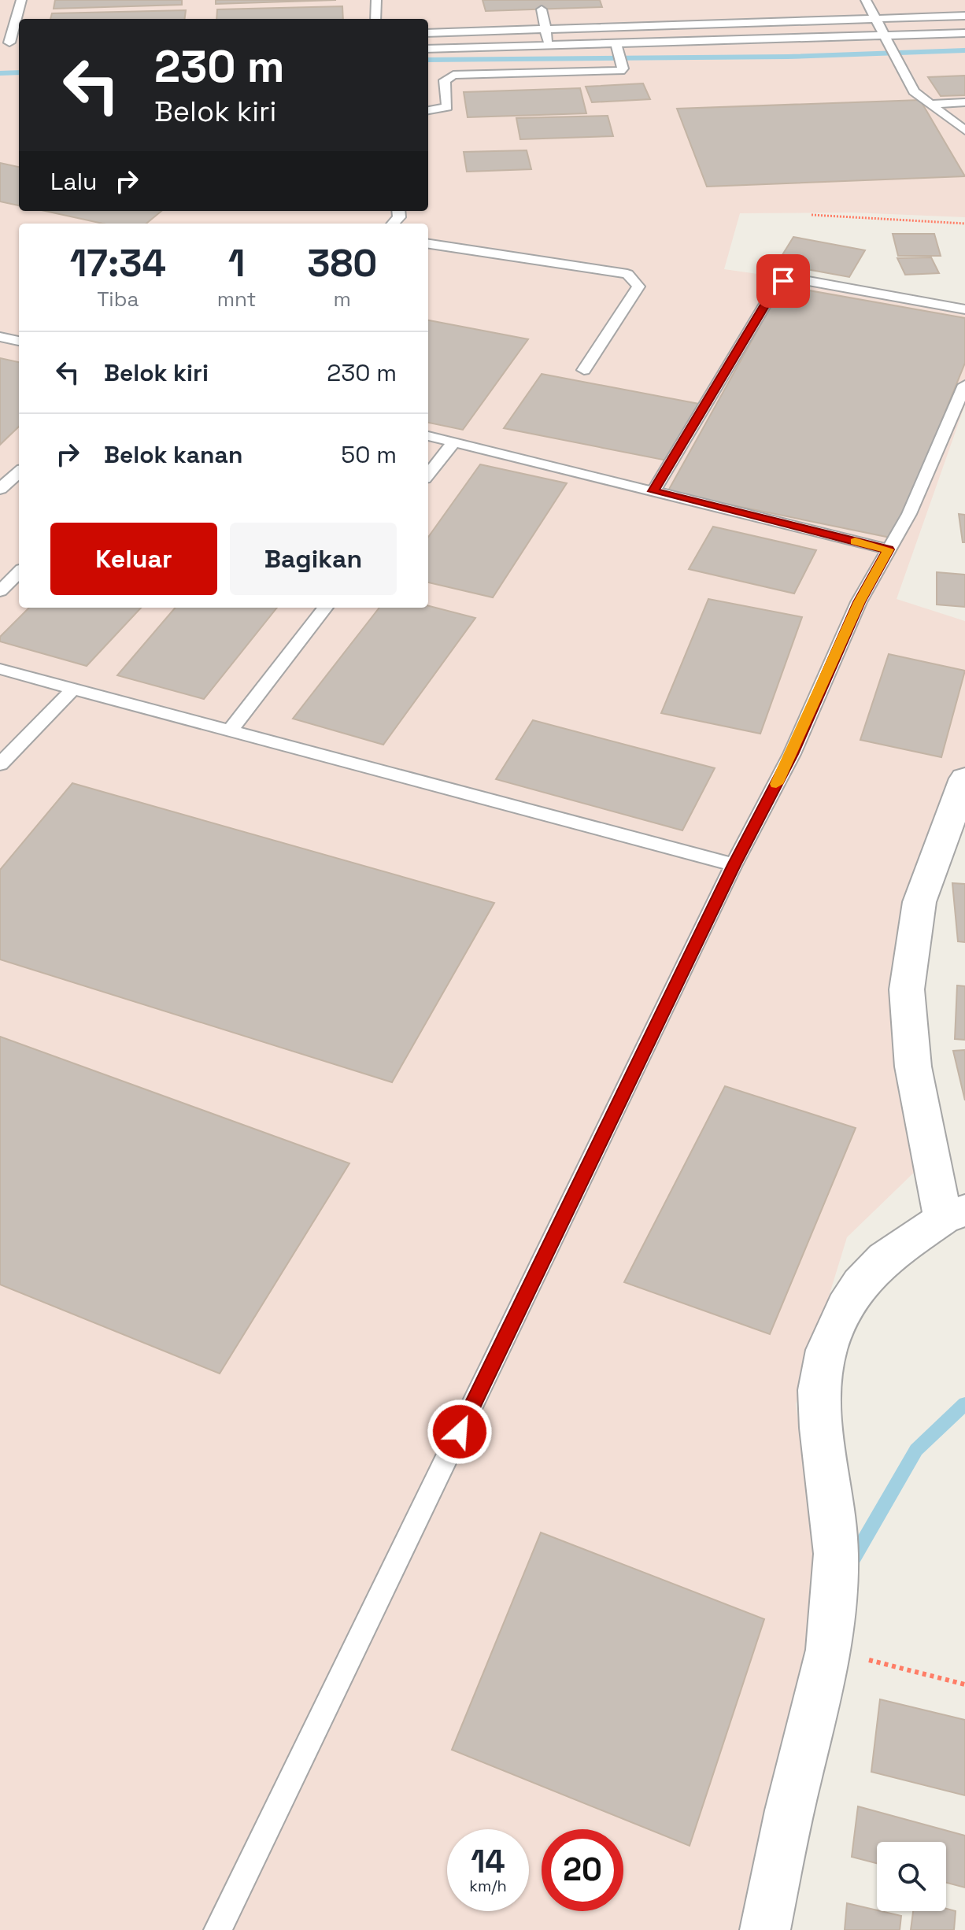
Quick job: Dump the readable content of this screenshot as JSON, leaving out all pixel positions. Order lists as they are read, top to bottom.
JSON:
{
  "page": {
    "turn": ["230 m", "Belok kiri"],
    "then": "Lalu",
    "eta": [
      "17:34",
      "Tiba",
      "1",
      "mnt",
      "380",
      "m"
    ],
    "list": [
      {
        "name": "Belok kiri",
        "value": "230 m"
      },
      {
        "name": "Belok kanan",
        "value": "50 m"
      }
    ],
    "buttons": ["Keluar", "Bagikan"],
    "speed": "14 km/h",
    "limit": "20"
  }
}
